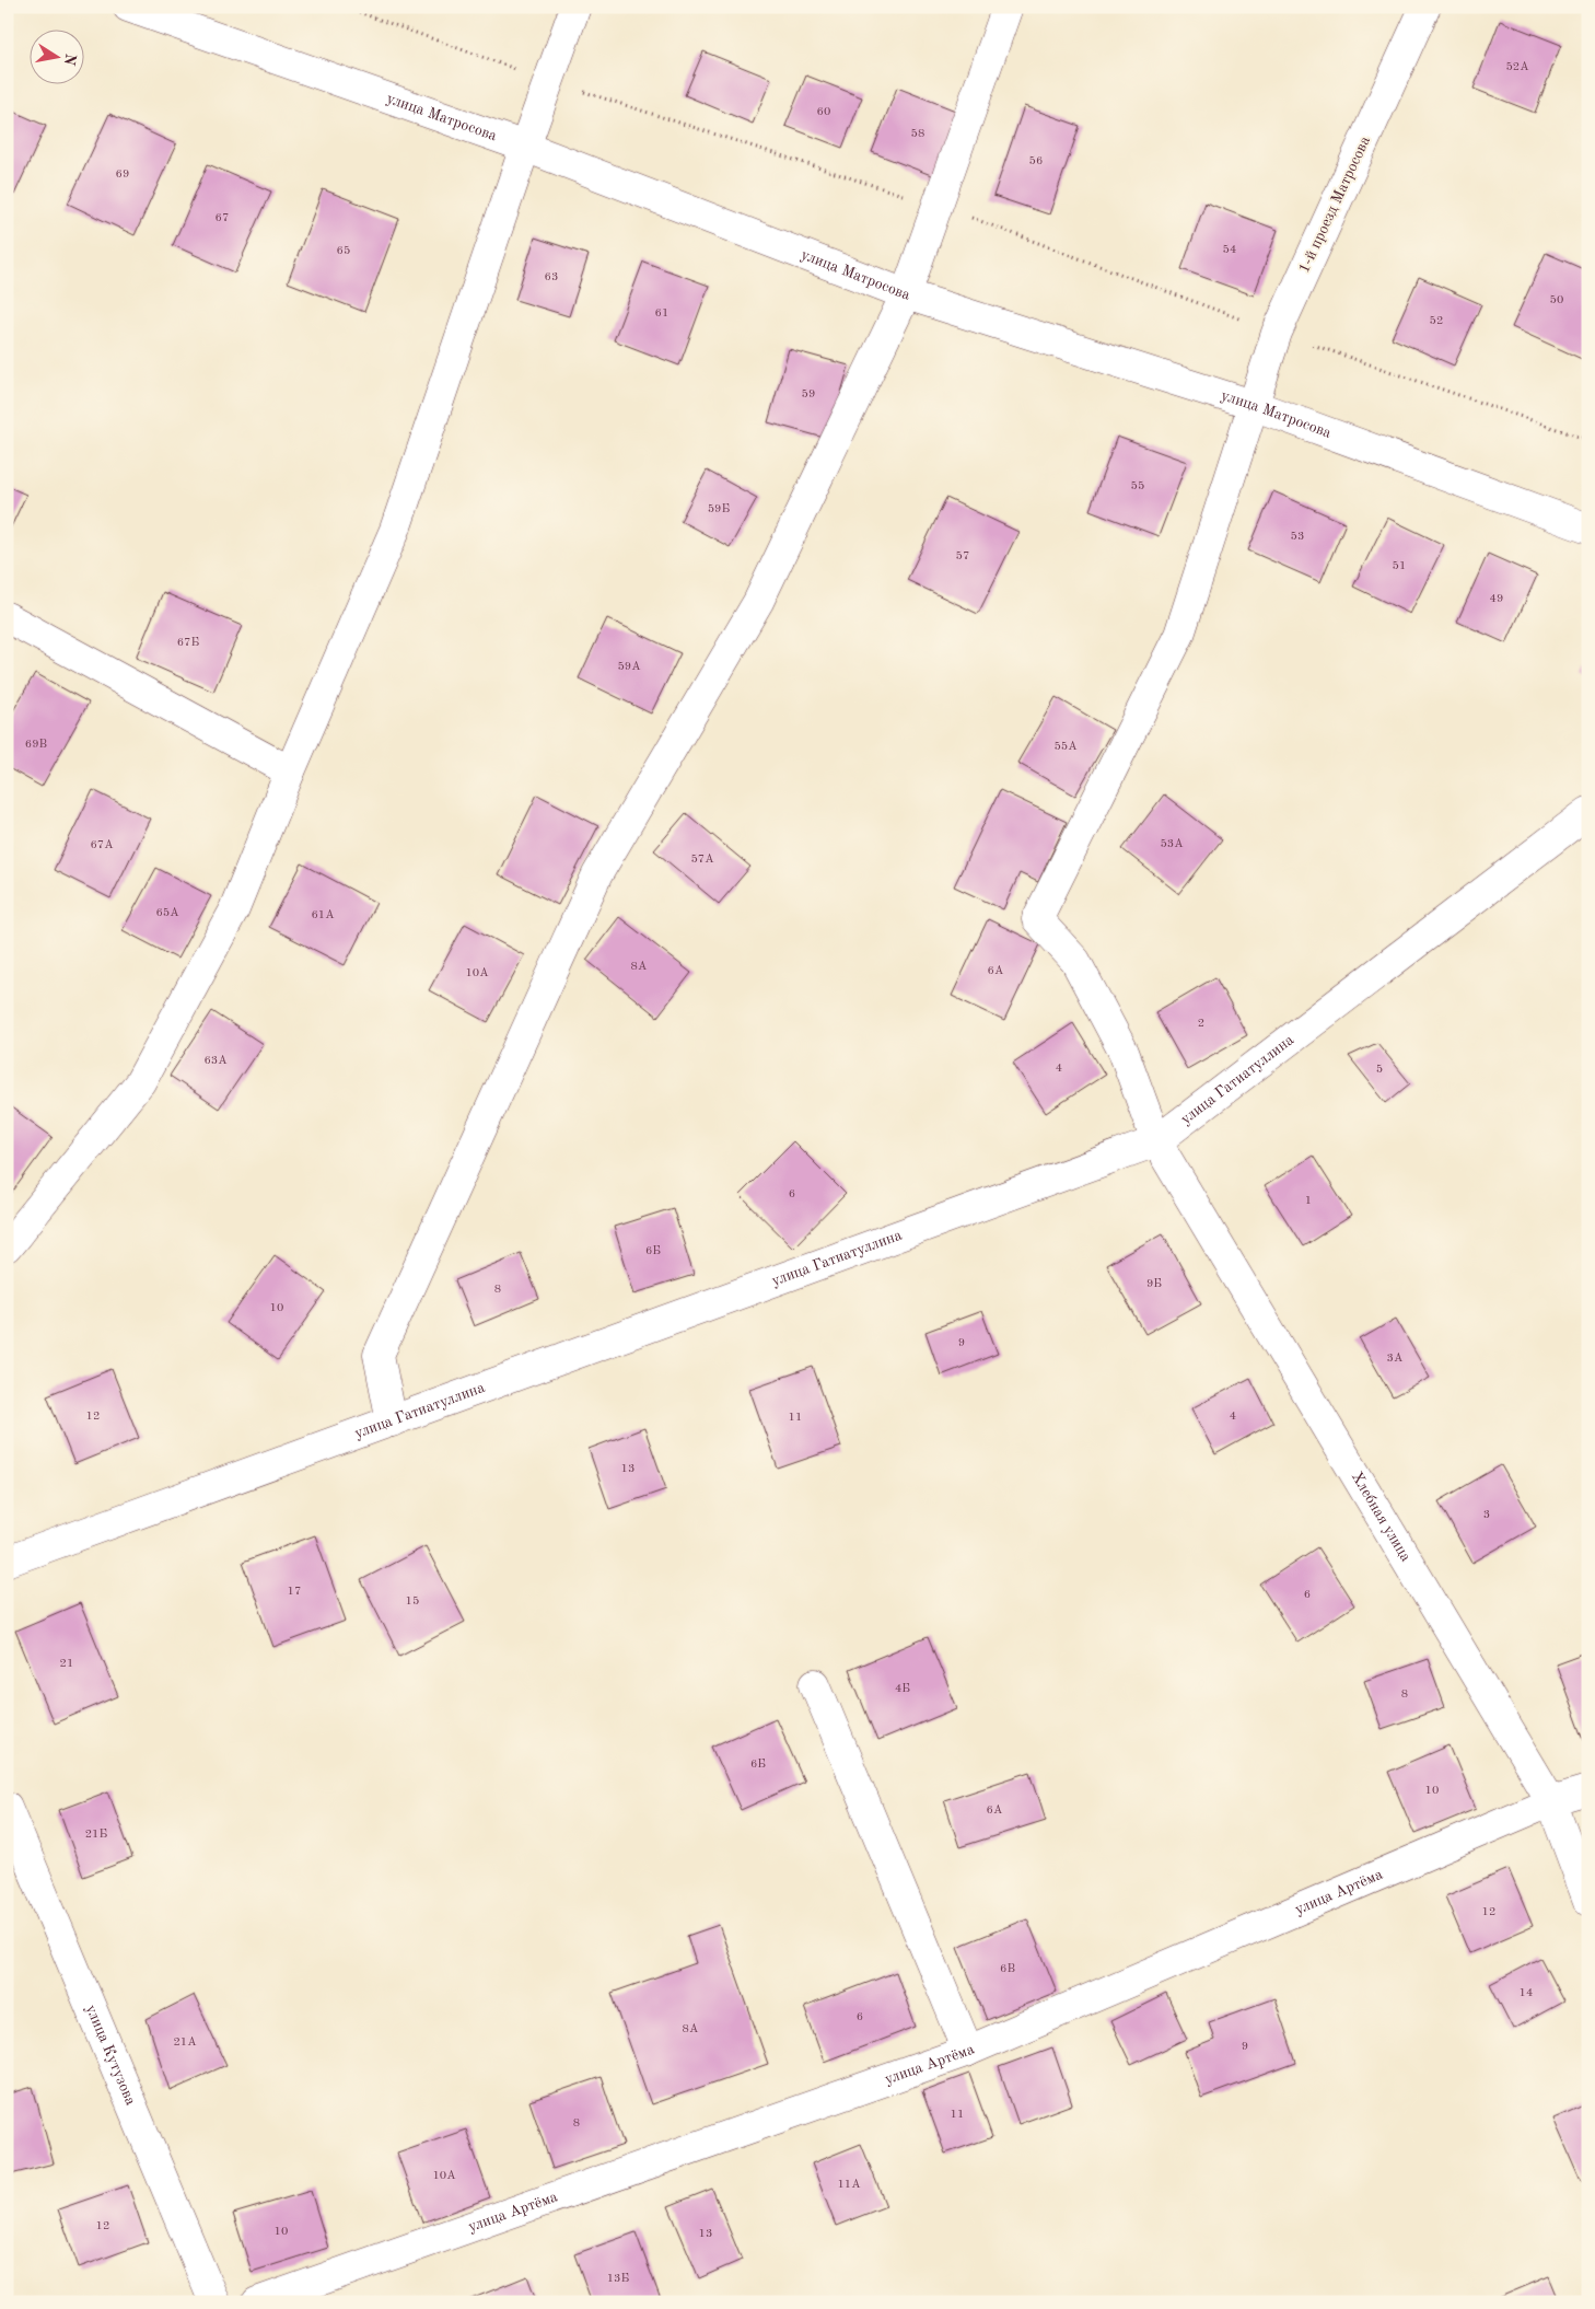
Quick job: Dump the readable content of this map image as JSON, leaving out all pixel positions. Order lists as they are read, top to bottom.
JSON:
{
  "streets": {
    "street": [
      "улица Матросова",
      "1-й проезд Матросова",
      "улица Гатиатуллина",
      "Хлебная улица",
      "улица Артёма",
      "улица Кутузова"
    ]
  },
  "crossings": [
    ["улица Матросова", "1-й проезд Матросова"],
    ["1-й проезд Матросова", "улица Гатиатуллина"],
    ["1-й проезд Матросова", "Хлебная улица"],
    ["улица Гатиатуллина", "Хлебная улица"],
    ["Хлебная улица", "улица Артёма"]
  ],
  "house_numbers": [
    "52А",
    "60",
    "58",
    "56",
    "69",
    "67",
    "54",
    "65",
    "63",
    "50",
    "61",
    "52",
    "59",
    "55",
    "59Б",
    "53",
    "57",
    "51",
    "49",
    "67Б",
    "59А",
    "69В",
    "55А",
    "53А",
    "67А",
    "57А",
    "65А",
    "61А",
    "8А",
    "6А",
    "10А",
    "2",
    "63А",
    "4",
    "5",
    "6",
    "1",
    "6Б",
    "9Б",
    "8",
    "10",
    "9",
    "3А",
    "12",
    "4",
    "11",
    "13",
    "3",
    "17",
    "6",
    "15",
    "21",
    "4Б",
    "8",
    "6Б",
    "10",
    "6А",
    "21Б",
    "12",
    "6В",
    "14",
    "6",
    "8А",
    "21А",
    "9",
    "11",
    "8",
    "10А",
    "11А",
    "12",
    "10",
    "13",
    "13Б"
  ],
  "north": "right"
}
